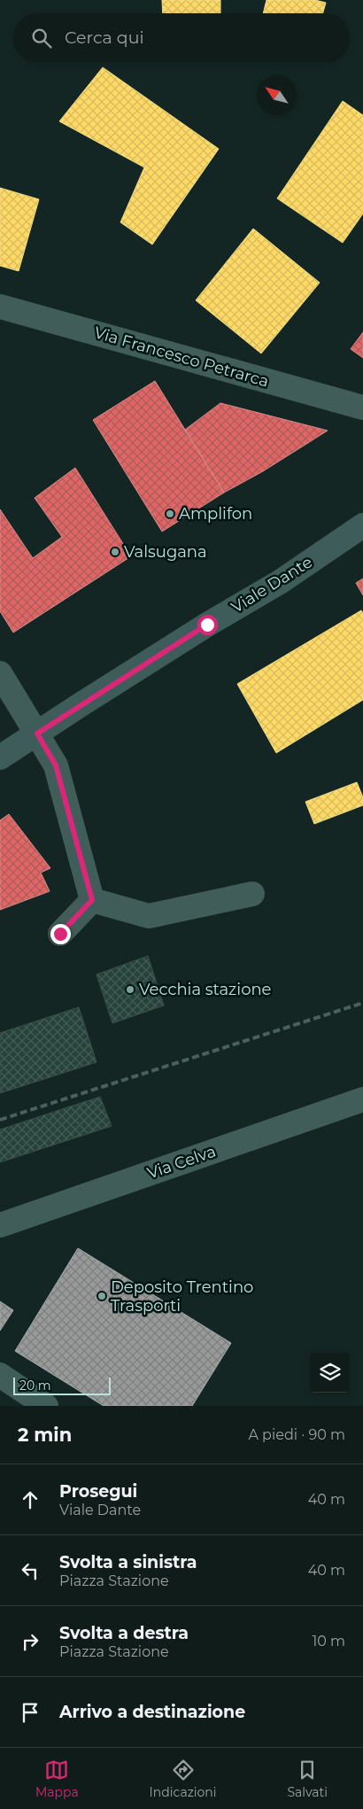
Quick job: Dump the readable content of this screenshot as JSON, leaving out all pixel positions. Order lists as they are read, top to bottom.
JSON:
{
  "streets": {
    "main road": ["Viale Dante"],
    "street": ["Via Francesco Petrarca", "Via Celva"]
  },
  "places": [
    "Amplifon",
    "Valsugana",
    "Vecchia stazione",
    "Deposito Trentino Trasporti"
  ],
  "scale_bar": "20 m",
  "north": "top left",
  "page": {
    "search": "Cerca qui",
    "scale": "20 m",
    "heading": ["2 min", "A piedi · 90 m"],
    "list": [
      ["Prosegui", "Viale Dante", "40 m"],
      ["Svolta a sinistra", "Piazza Stazione", "40 m"],
      ["Svolta a destra", "Piazza Stazione", "10 m"],
      "Arrivo a destinazione"
    ],
    "nav": ["Mappa", "Indicazioni", "Salvati"]
  }
}
